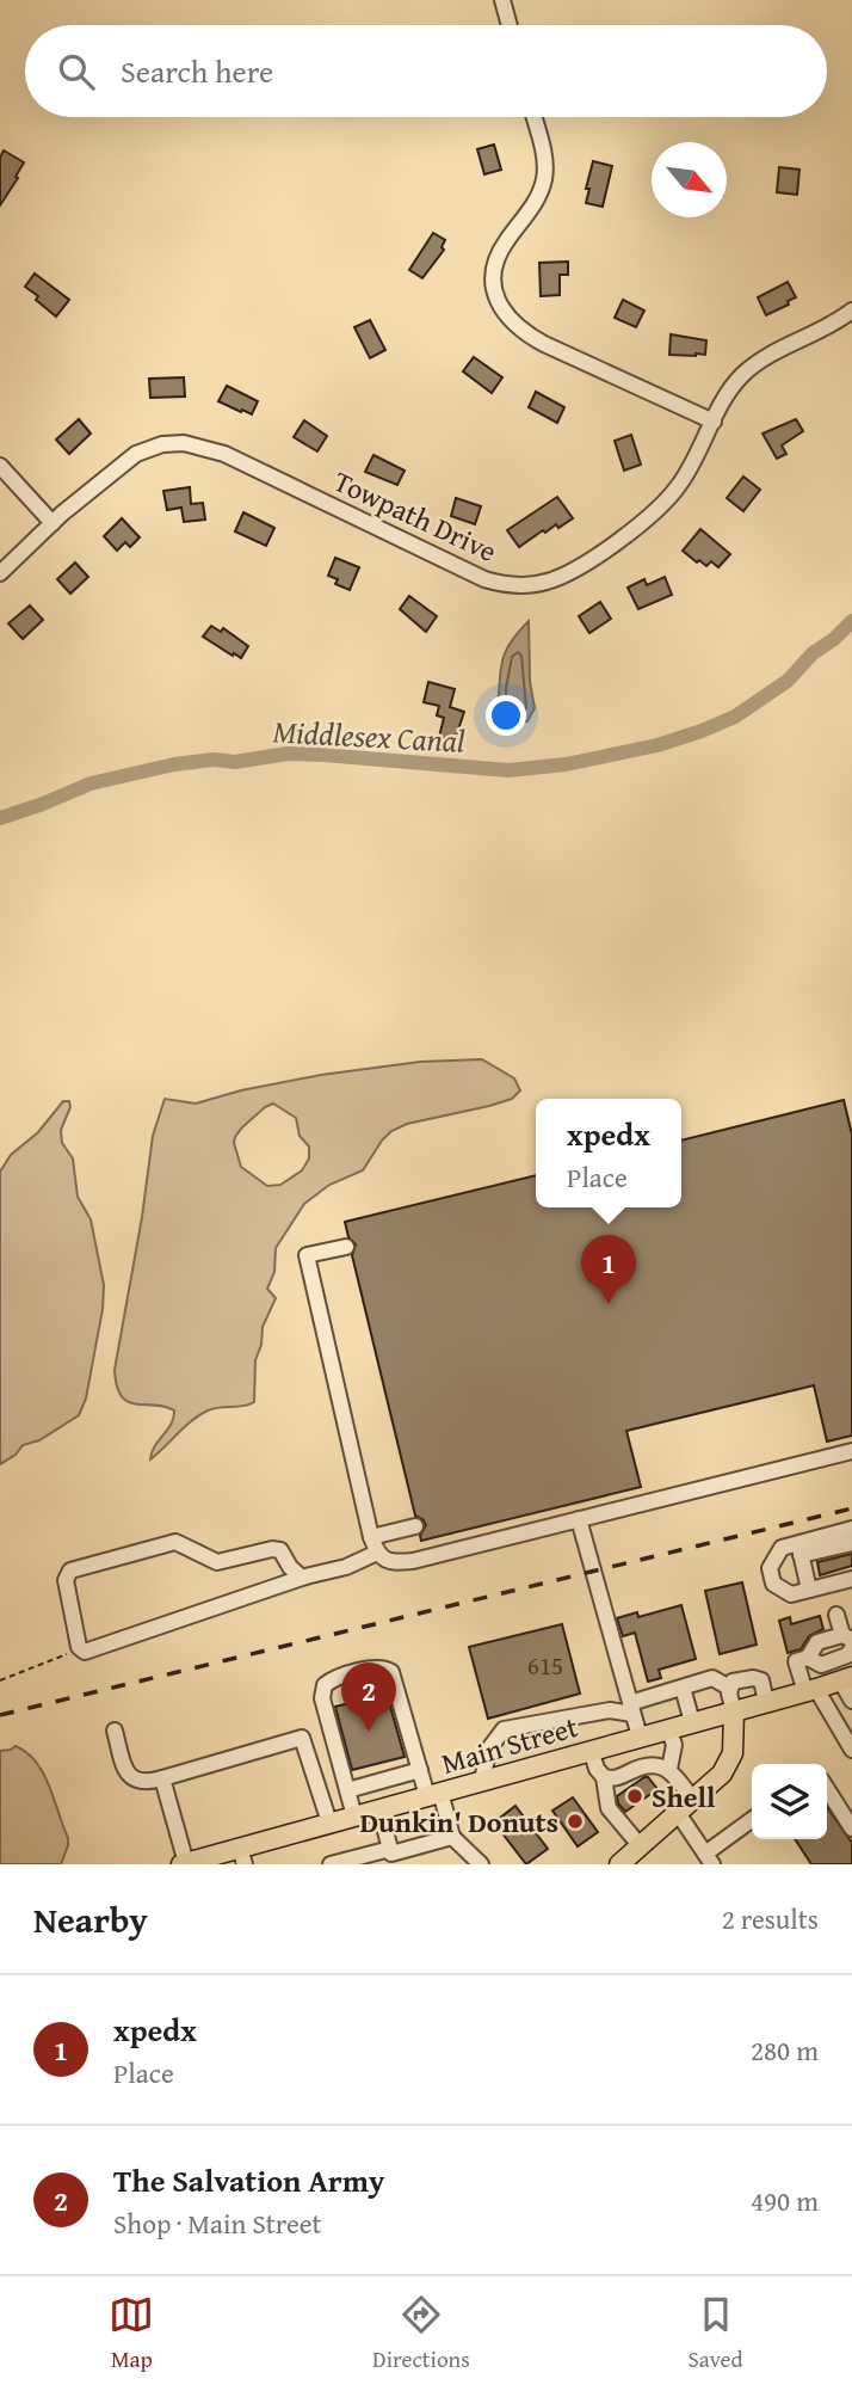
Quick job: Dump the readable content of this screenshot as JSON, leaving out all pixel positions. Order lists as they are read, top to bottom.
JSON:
{
  "streets": {
    "main road": ["Main Street"],
    "street": ["Towpath Drive"]
  },
  "water": ["Middlesex Canal"],
  "places": ["Shell", "Dunkin' Donuts"],
  "house_numbers": ["615"],
  "north": "bottom right",
  "page": {
    "search": "Search here",
    "popup": ["xpedx", "Place"],
    "pins": ["1", "2"],
    "heading": ["Nearby", "2 results"],
    "list": [
      {
        "mark": "1",
        "name": "xpedx",
        "note": "Place",
        "value": "280 m"
      },
      {
        "mark": "2",
        "name": "The Salvation Army",
        "note": "Shop · Main Street",
        "value": "490 m"
      }
    ],
    "nav": ["Map", "Directions", "Saved"]
  }
}
